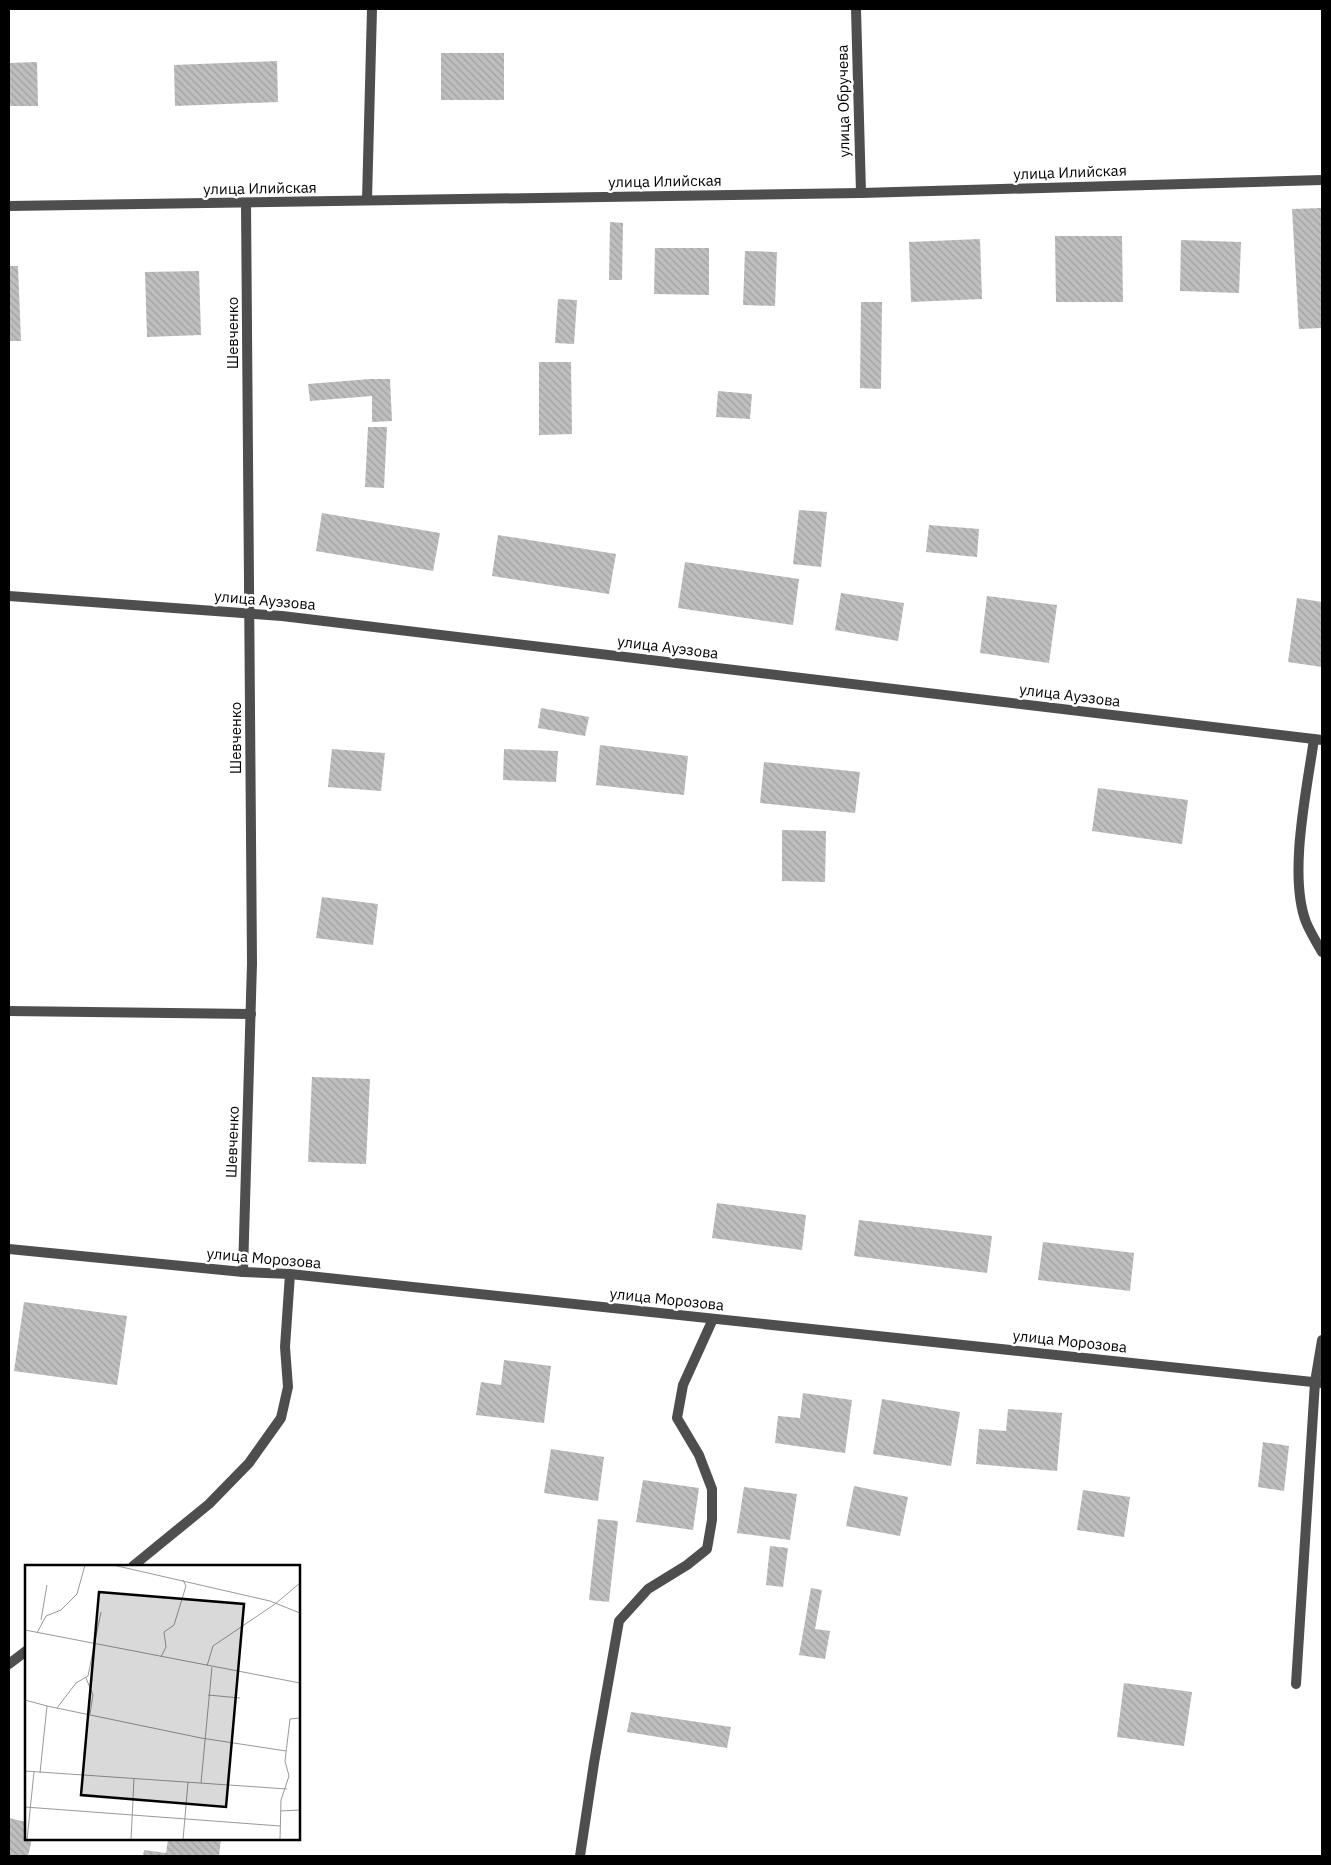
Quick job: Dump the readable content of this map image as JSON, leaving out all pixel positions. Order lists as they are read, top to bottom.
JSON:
{
  "streets": {
    "street": [
      "улица Обручева",
      "улица Илийская",
      "Шевченко",
      "улица Ауэзова",
      "улица Морозова"
    ]
  },
  "crossings": [
    ["улица Обручева", "улица Илийская"],
    ["улица Илийская", "Шевченко"],
    ["Шевченко", "улица Ауэзова"],
    ["Шевченко", "улица Морозова"]
  ]
}
